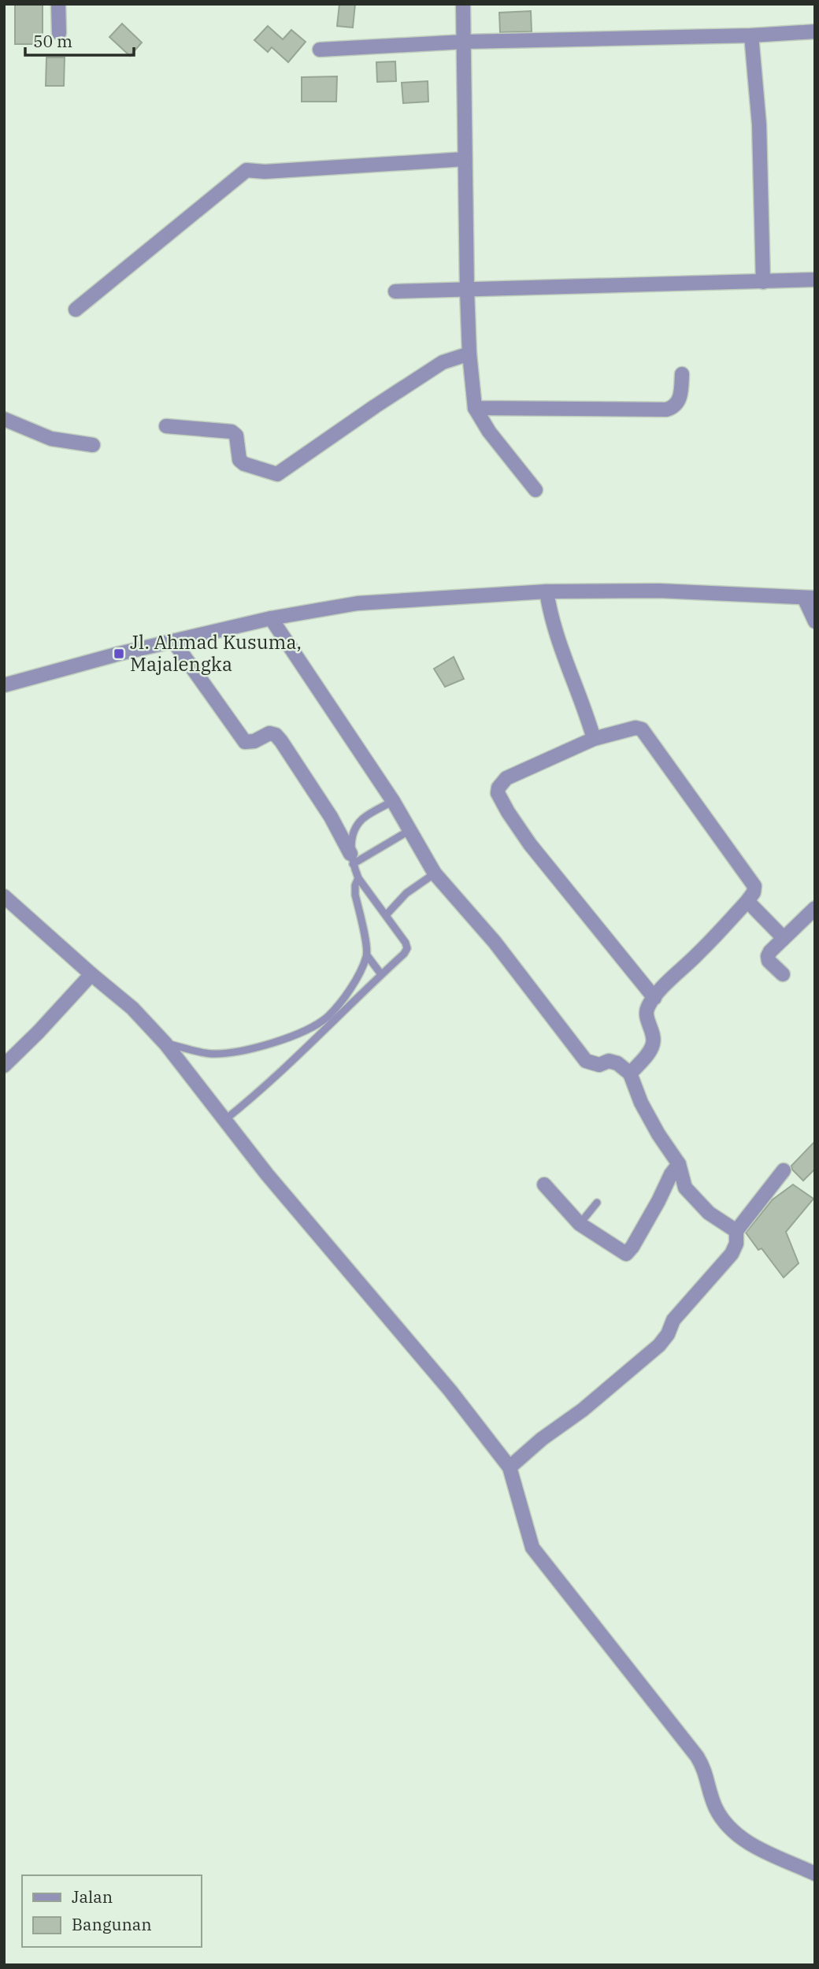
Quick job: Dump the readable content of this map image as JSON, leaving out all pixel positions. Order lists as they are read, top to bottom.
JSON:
{
  "places": {
    "transit": ["Jl. Ahmad Kusuma, Majalengka"]
  },
  "legend": ["Jalan", "Bangunan"],
  "scale_bar": "50 m"
}
